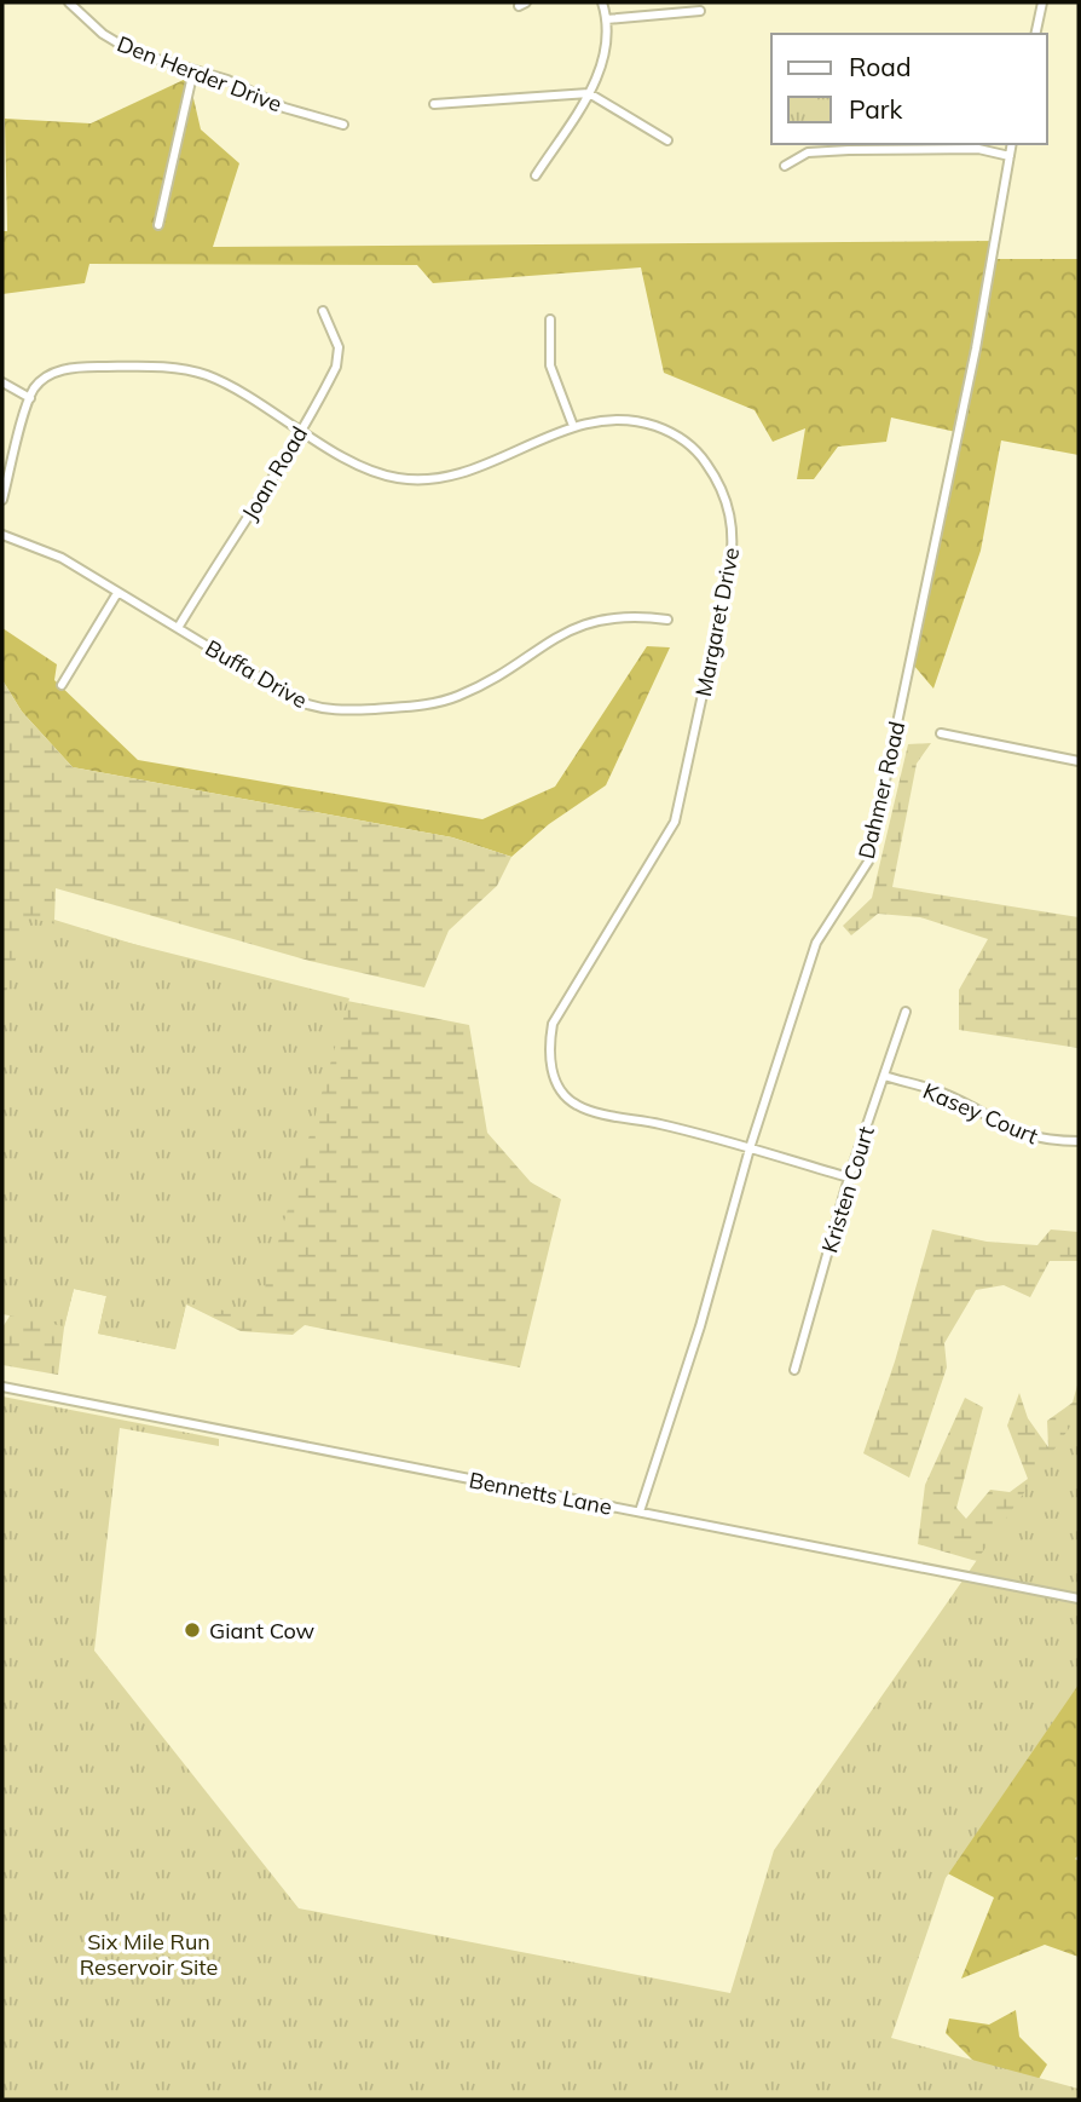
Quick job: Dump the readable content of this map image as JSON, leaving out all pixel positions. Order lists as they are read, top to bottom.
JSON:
{
  "streets": {
    "street": [
      "Den Herder Drive",
      "Joan Road",
      "Margaret Drive",
      "Buffa Drive",
      "Dahmer Road",
      "Kasey Court",
      "Kristen Court",
      "Bennetts Lane"
    ]
  },
  "crossings": [
    ["Joan Road", "Margaret Drive"],
    ["Joan Road", "Buffa Drive"],
    ["Margaret Drive", "Dahmer Road"],
    ["Margaret Drive", "Kristen Court"],
    ["Dahmer Road", "Bennetts Lane"],
    ["Kasey Court", "Kristen Court"]
  ],
  "parks": ["Six Mile Run Reservoir Site"],
  "places": ["Giant Cow"],
  "legend": ["Road", "Park"]
}
